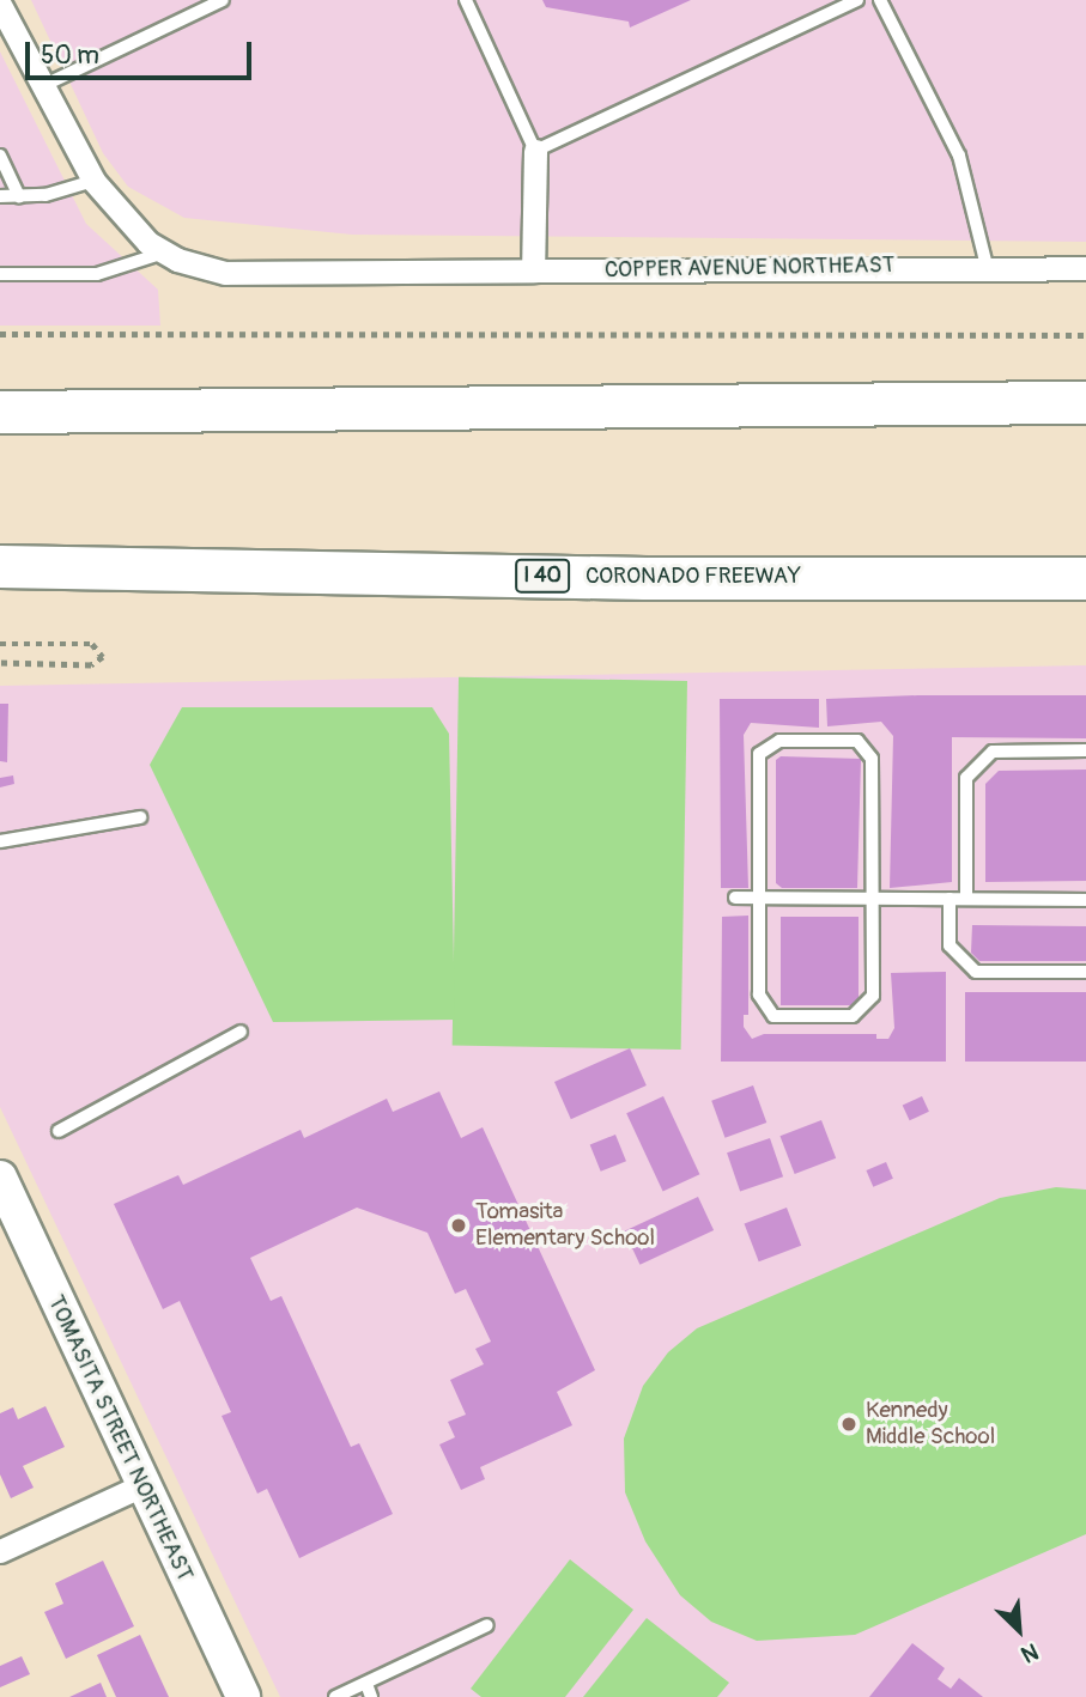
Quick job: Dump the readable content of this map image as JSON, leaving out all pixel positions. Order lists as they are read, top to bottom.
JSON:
{
  "streets": {
    "highway": ["I 40", "CORONADO FREEWAY"],
    "street": ["COPPER AVENUE NORTHEAST", "TOMASITA STREET NORTHEAST"]
  },
  "places": ["Tomasita Elementary School", "Kennedy Middle School"],
  "scale_bar": "50 m",
  "north": "bottom right"
}
